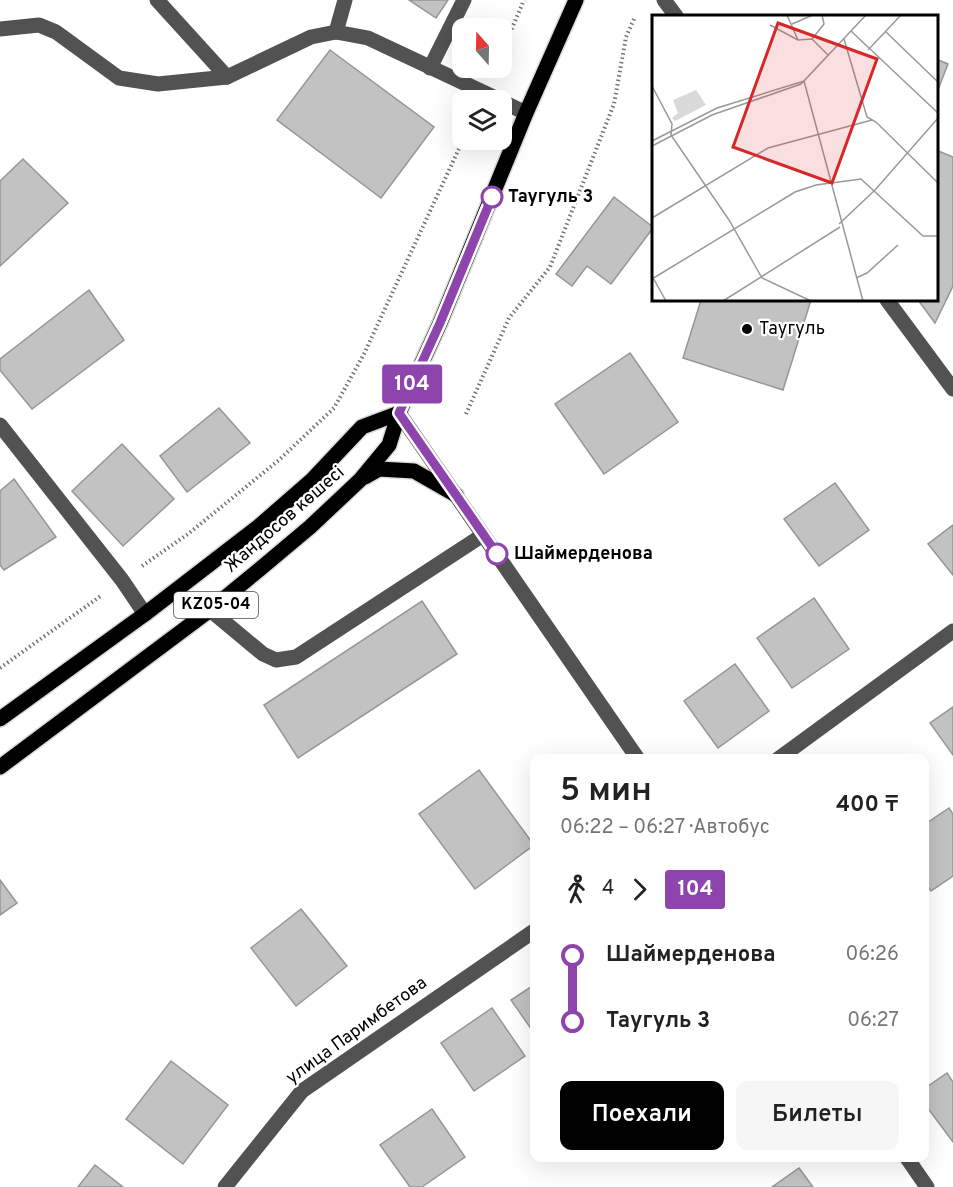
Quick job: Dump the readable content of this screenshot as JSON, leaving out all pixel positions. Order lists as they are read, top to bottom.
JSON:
{
  "streets": {
    "main road": ["Жандосов көшесі", "KZ05-04"],
    "street": ["улица Паримбетова"]
  },
  "places": ["Таугуль 3", "Таугуль", "Шаймерденова"],
  "lines": ["bus line 104"],
  "north": "top",
  "page": {
    "on_map": "104",
    "heading": ["5 мин", "06:22 – 06:27 · Автобус", "400 ₸"],
    "legs": ["4", "104"],
    "list": [
      {
        "name": "Шаймерденова",
        "value": "06:26"
      },
      {
        "name": "Таугуль 3",
        "value": "06:27"
      }
    ],
    "buttons": ["Поехали", "Билеты"]
  }
}
